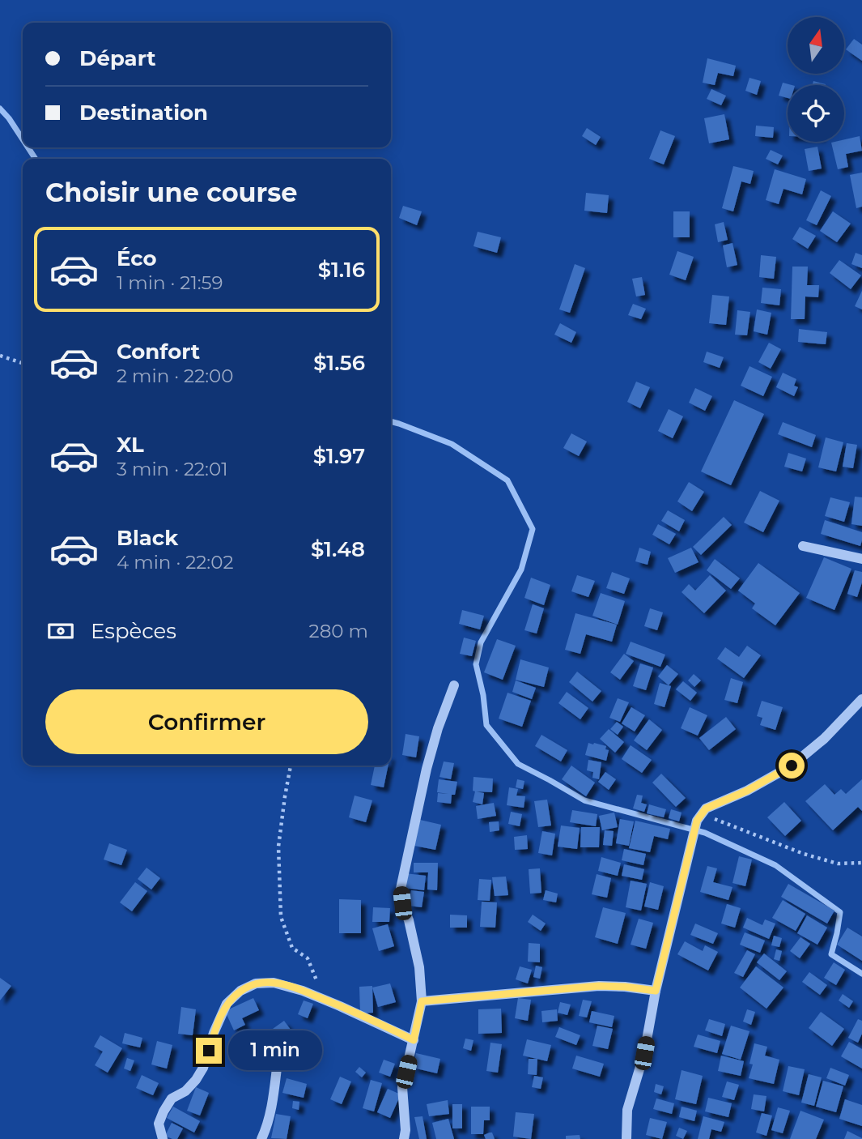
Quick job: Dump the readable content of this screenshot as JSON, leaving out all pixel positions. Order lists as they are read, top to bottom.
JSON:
{
  "north": "top",
  "page": {
    "banner": ["Départ", "Destination"],
    "heading": "Choisir une course",
    "list": [
      {
        "name": "Éco",
        "note": "1 min · 21:59",
        "value": "$1.16"
      },
      {
        "name": "Confort",
        "note": "2 min · 22:00",
        "value": "$1.56"
      },
      {
        "name": "XL",
        "note": "3 min · 22:01",
        "value": "$1.97"
      },
      {
        "name": "Black",
        "note": "4 min · 22:02",
        "value": "$1.48"
      }
    ],
    "pay": ["Espèces", "280 m"],
    "buttons": "Confirmer",
    "bubble": "1 min"
  }
}
